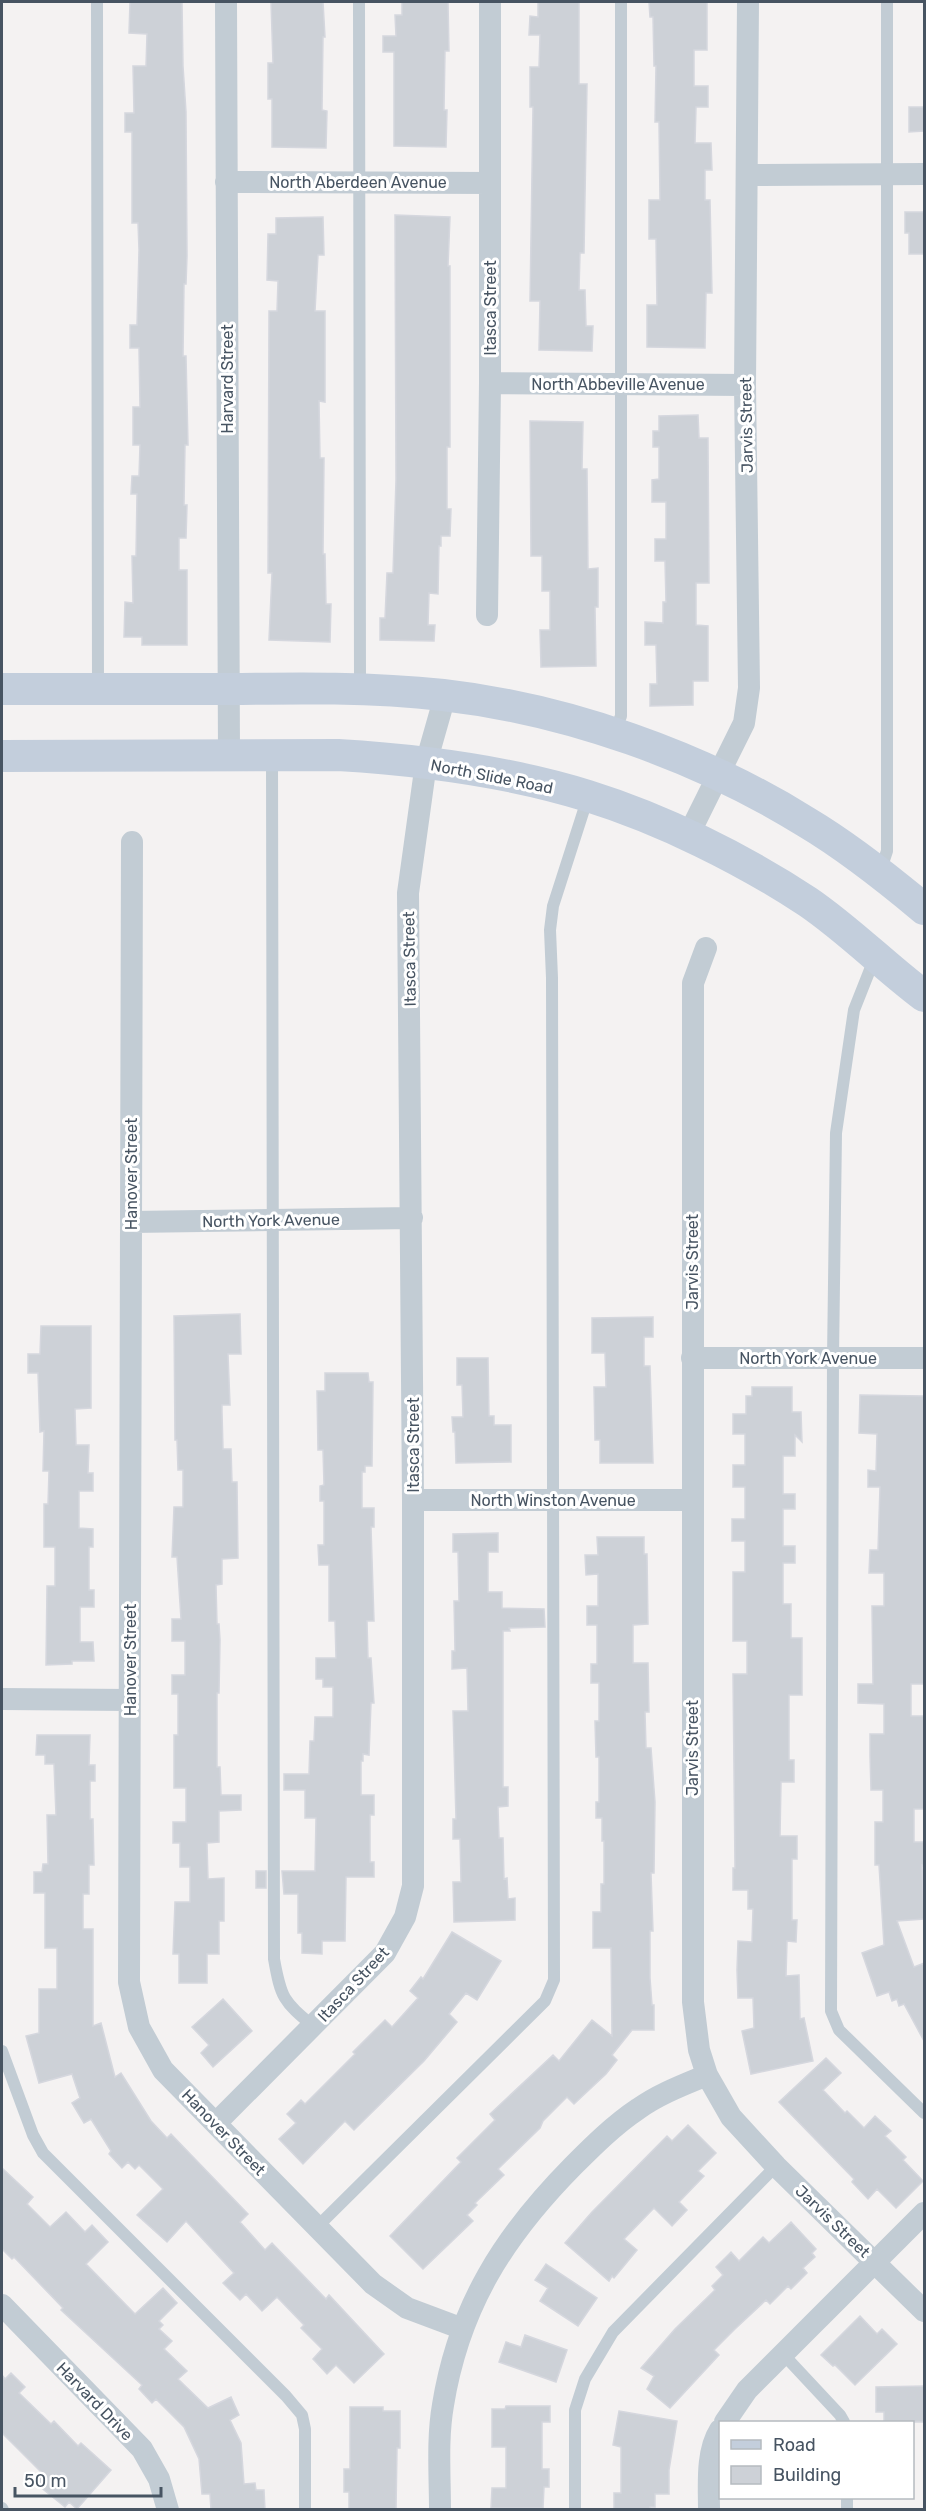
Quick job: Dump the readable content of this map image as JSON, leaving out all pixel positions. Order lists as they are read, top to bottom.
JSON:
{
  "streets": {
    "main road": ["North Slide Road"],
    "street": [
      "North Aberdeen Avenue",
      "Itasca Street",
      "Harvard Street",
      "North Abbeville Avenue",
      "Jarvis Street",
      "Hanover Street",
      "North York Avenue",
      "North Winston Avenue",
      "Harvard Drive"
    ]
  },
  "crossings": [
    ["North Aberdeen Avenue", "Itasca Street"],
    ["North Aberdeen Avenue", "Harvard Street"],
    ["Itasca Street", "North Abbeville Avenue"],
    ["Itasca Street", "North Slide Road"],
    ["Itasca Street", "Hanover Street"],
    ["Itasca Street", "North York Avenue"],
    ["Itasca Street", "North Winston Avenue"],
    ["Harvard Street", "North Slide Road"],
    ["North Abbeville Avenue", "Jarvis Street"],
    ["Jarvis Street", "North Slide Road"],
    ["Jarvis Street", "North York Avenue"],
    ["Jarvis Street", "North Winston Avenue"],
    ["Hanover Street", "North York Avenue"]
  ],
  "legend": ["Road", "Building"],
  "scale_bar": "50 m"
}
